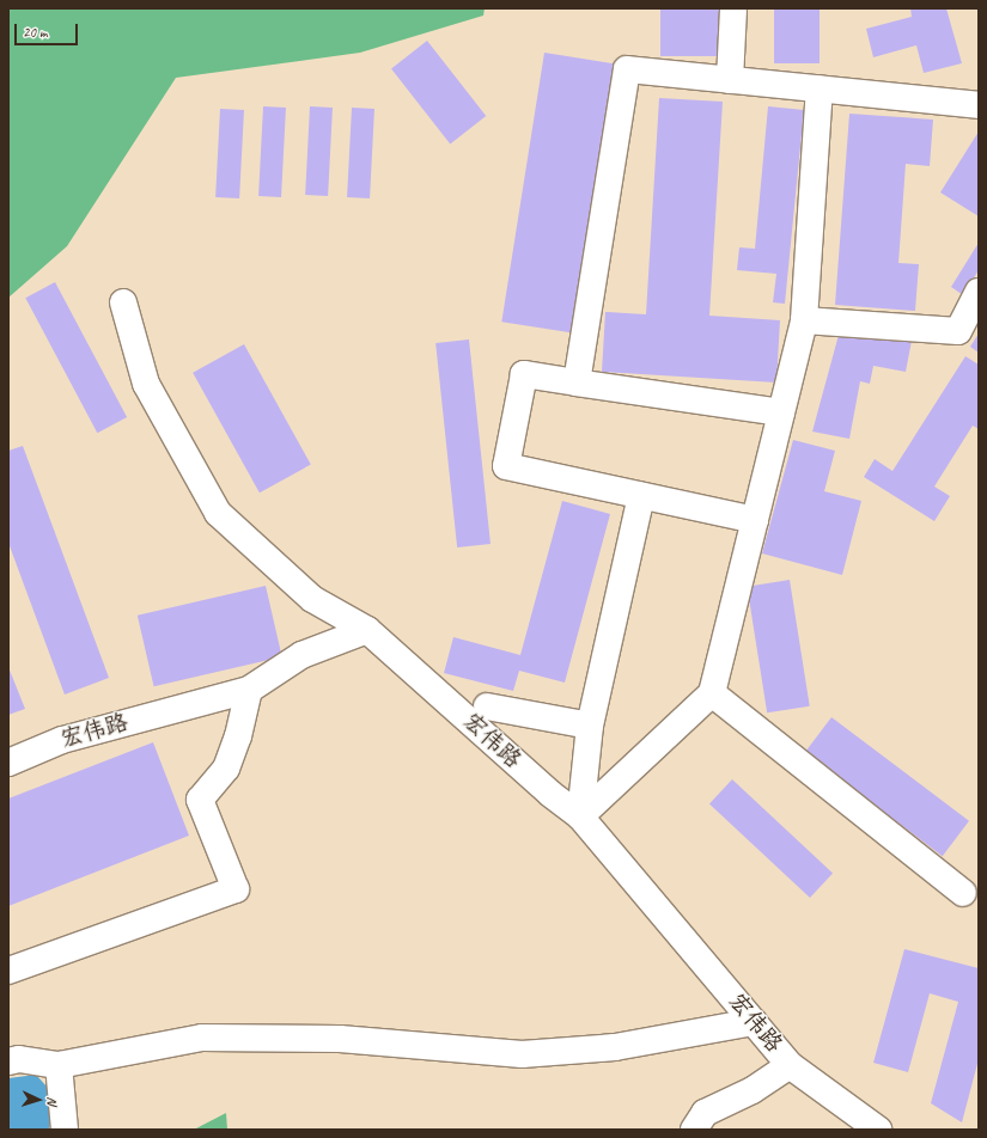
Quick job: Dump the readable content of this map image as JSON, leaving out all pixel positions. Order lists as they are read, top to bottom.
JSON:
{
  "streets": {
    "street": ["宏伟路"]
  },
  "scale_bar": "20 m",
  "north": "right"
}
